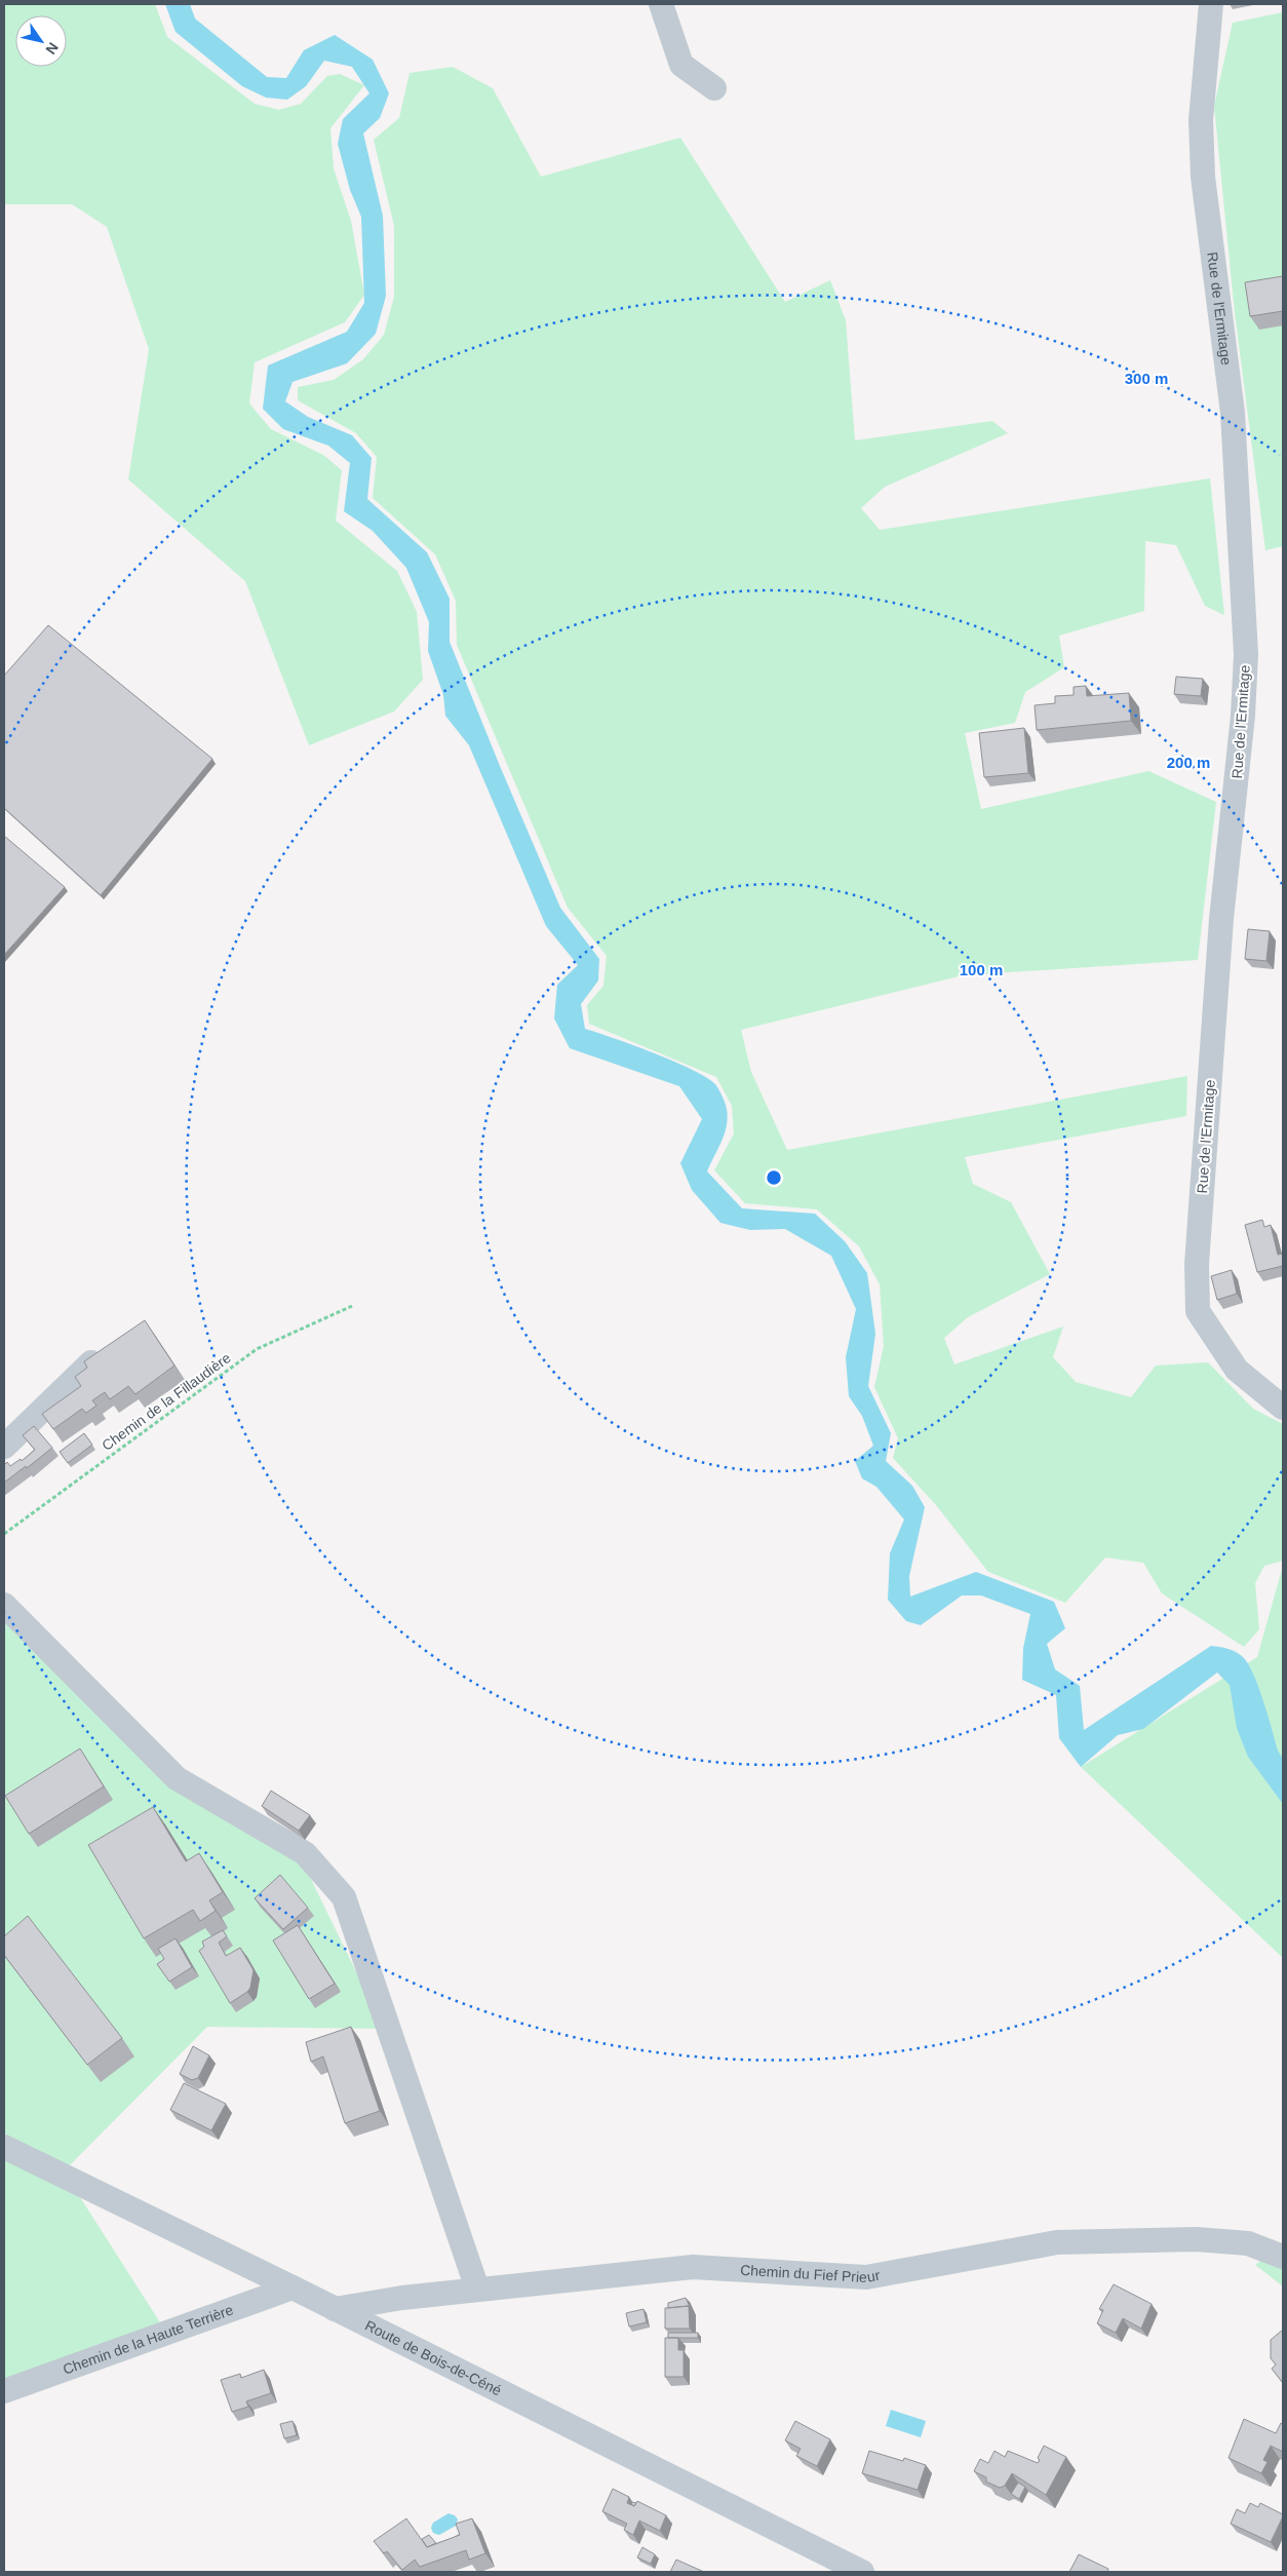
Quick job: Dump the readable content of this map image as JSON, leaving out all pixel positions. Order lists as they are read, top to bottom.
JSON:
{
  "streets": {
    "street": [
      "Rue de l'Ermitage",
      "Chemin du Fief Prieur",
      "Chemin de la Haute Terrière",
      "Route de Bois-de-Céné"
    ],
    "path": ["Chemin de la Fillaudière"]
  },
  "crossings": [
    ["Chemin du Fief Prieur", "Route de Bois-de-Céné"],
    ["Chemin de la Haute Terrière", "Route de Bois-de-Céné"]
  ],
  "north": "bottom right",
  "rings": ["300 m", "200 m", "100 m"]
}
